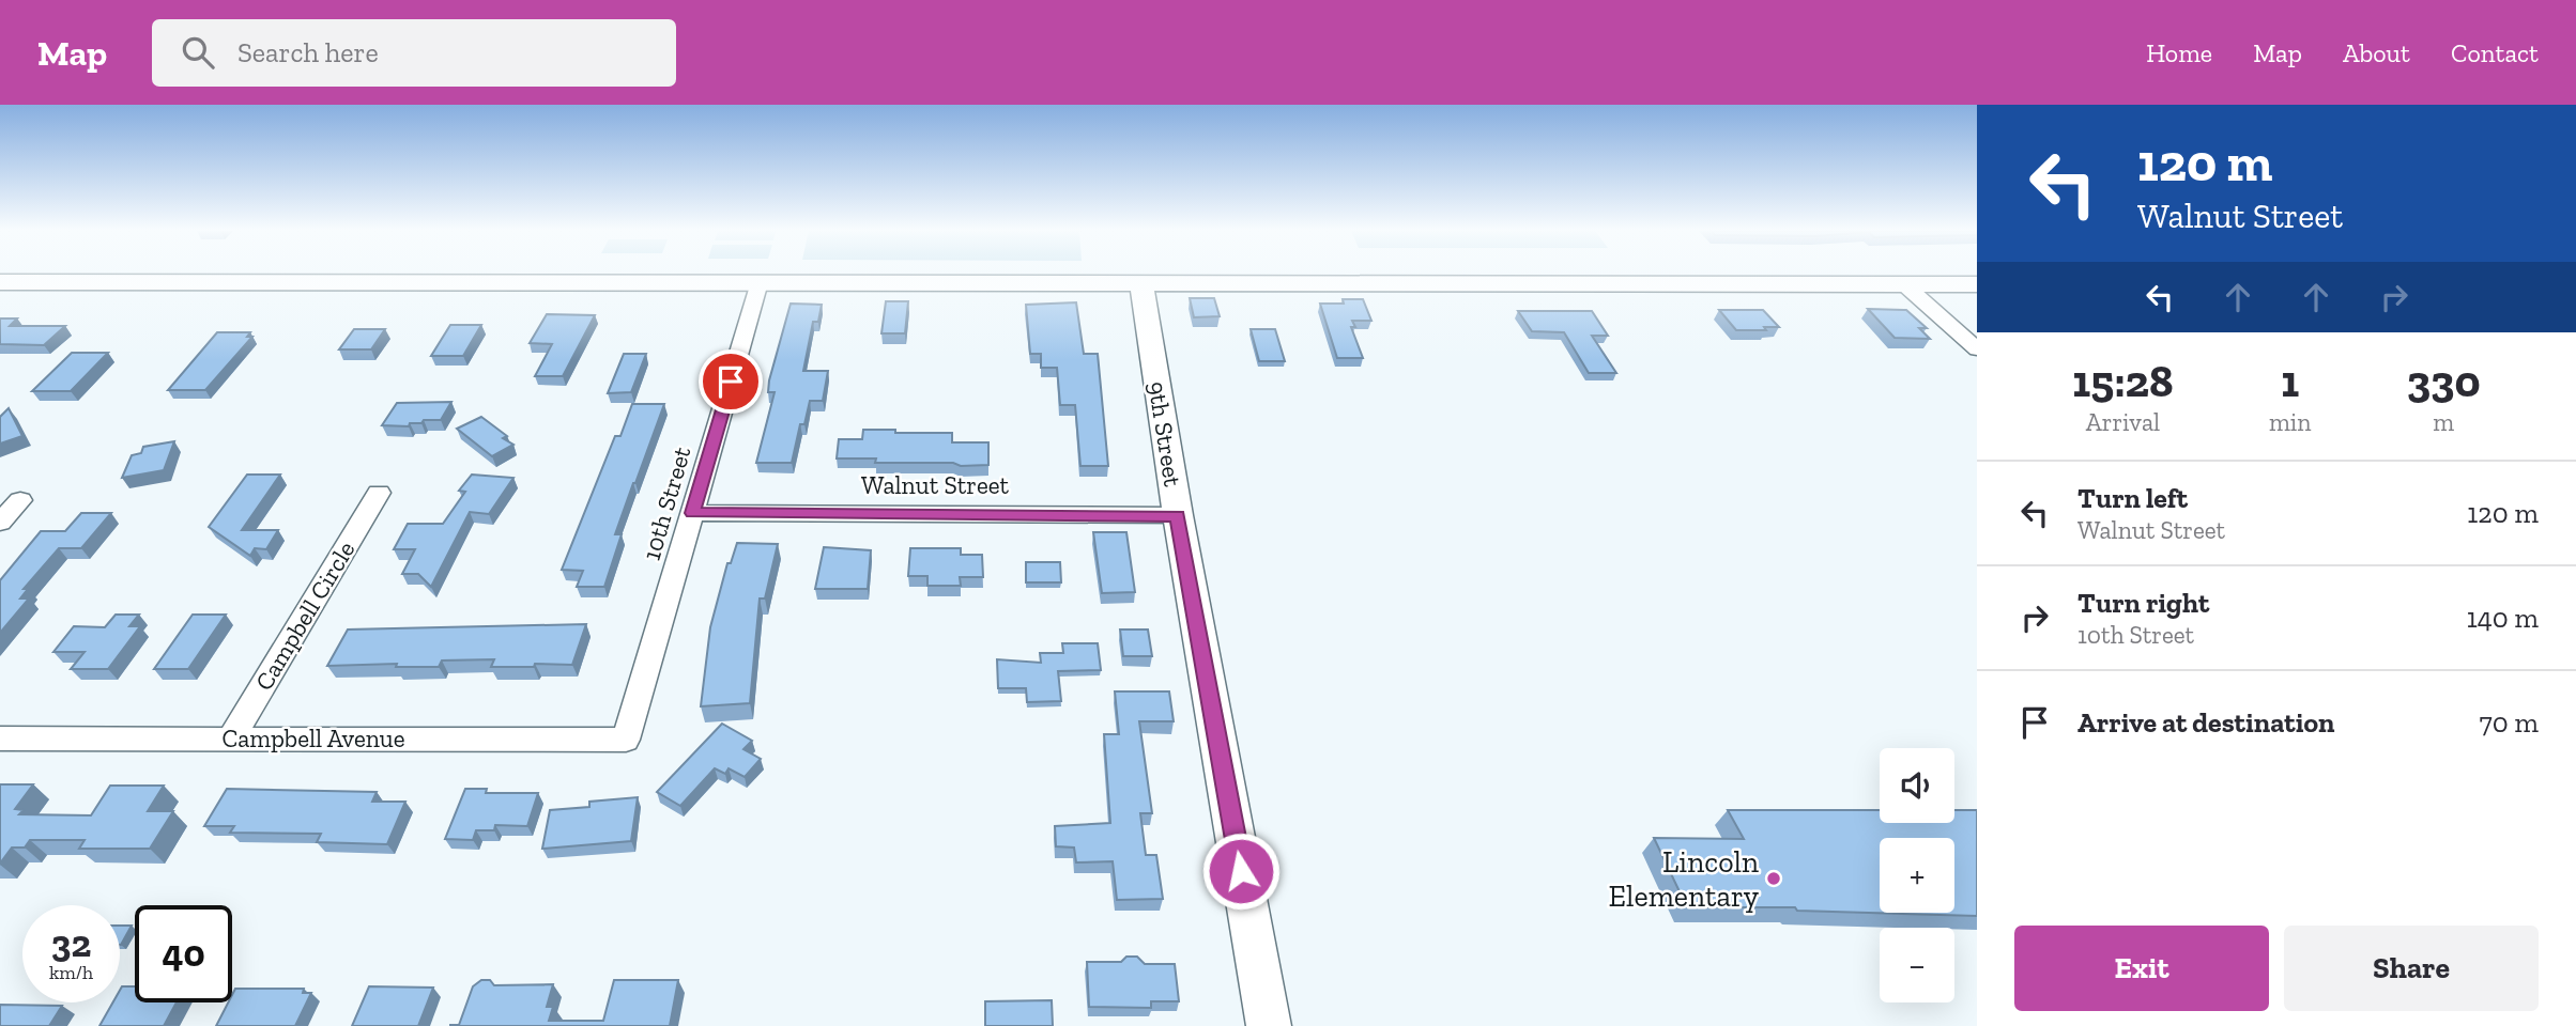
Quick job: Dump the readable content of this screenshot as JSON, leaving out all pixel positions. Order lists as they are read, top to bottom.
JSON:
{
  "streets": {
    "street": [
      "9th Street",
      "Walnut Street",
      "10th Street",
      "Campbell Circle",
      "Campbell Avenue"
    ]
  },
  "crossings": [
    ["9th Street", "Walnut Street"],
    ["Walnut Street", "10th Street"],
    ["10th Street", "Campbell Avenue"],
    ["Campbell Circle", "Campbell Avenue"]
  ],
  "places": ["Lincoln Elementary"],
  "page": {
    "header": "Map",
    "search": "Search here",
    "nav": [
      "Home",
      "Map",
      "About",
      "Contact"
    ],
    "turn": ["120 m", "Walnut Street"],
    "eta": [
      "15:28",
      "Arrival",
      "1",
      "min",
      "330",
      "m"
    ],
    "list": [
      {
        "name": "Turn left",
        "note": "Walnut Street",
        "value": "120 m"
      },
      {
        "name": "Turn right",
        "note": "10th Street",
        "value": "140 m"
      },
      {
        "name": "Arrive at destination",
        "value": "70 m"
      }
    ],
    "map_buttons": ["+", "−"],
    "speed": "32 km/h",
    "limit": "40",
    "buttons": ["Exit", "Share"]
  }
}
